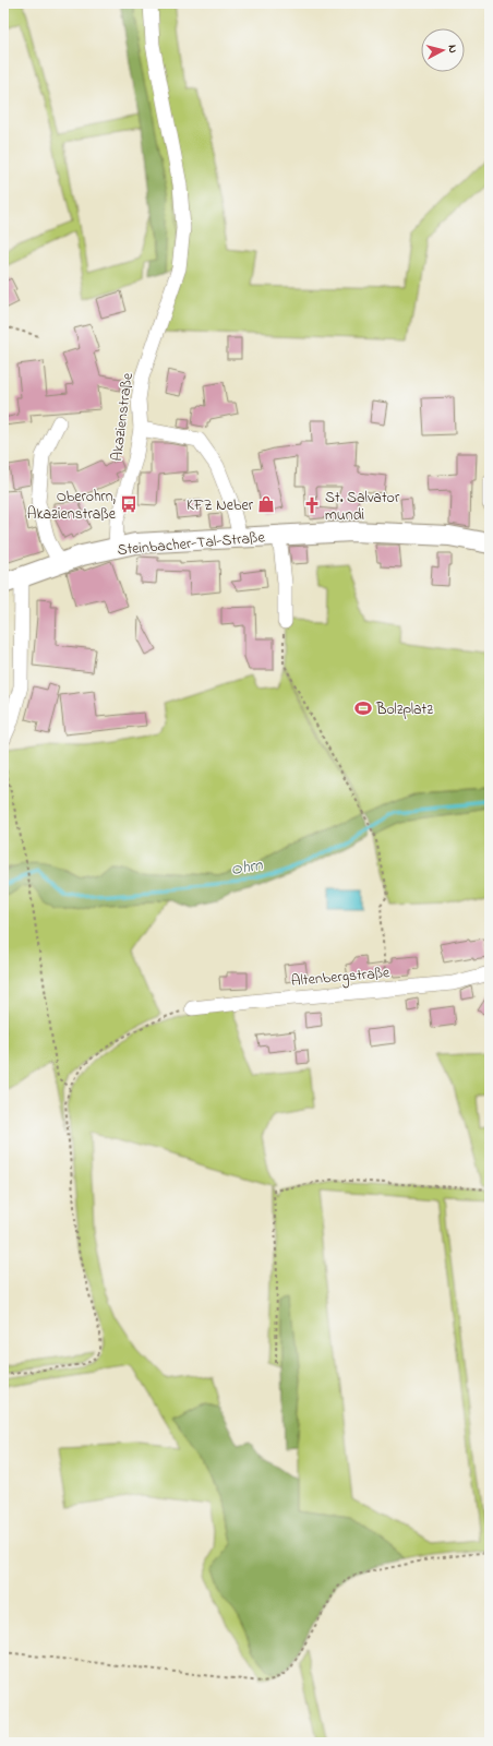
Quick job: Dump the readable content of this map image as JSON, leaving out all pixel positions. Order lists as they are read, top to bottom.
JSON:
{
  "streets": {
    "main road": ["Steinbacher-Tal-Straße"],
    "street": ["Akazienstraße", "Altenbergstraße"]
  },
  "crossings": [
    ["Akazienstraße", "Steinbacher-Tal-Straße"]
  ],
  "water": ["Ohrn"],
  "places": {
    "bus stop": ["Oberohrn, Akazienstraße"],
    "shop": ["KFZ Neber"],
    "church": ["St. Salvator mundi"],
    "sports": ["Bolzplatz"]
  },
  "north": "right"
}
